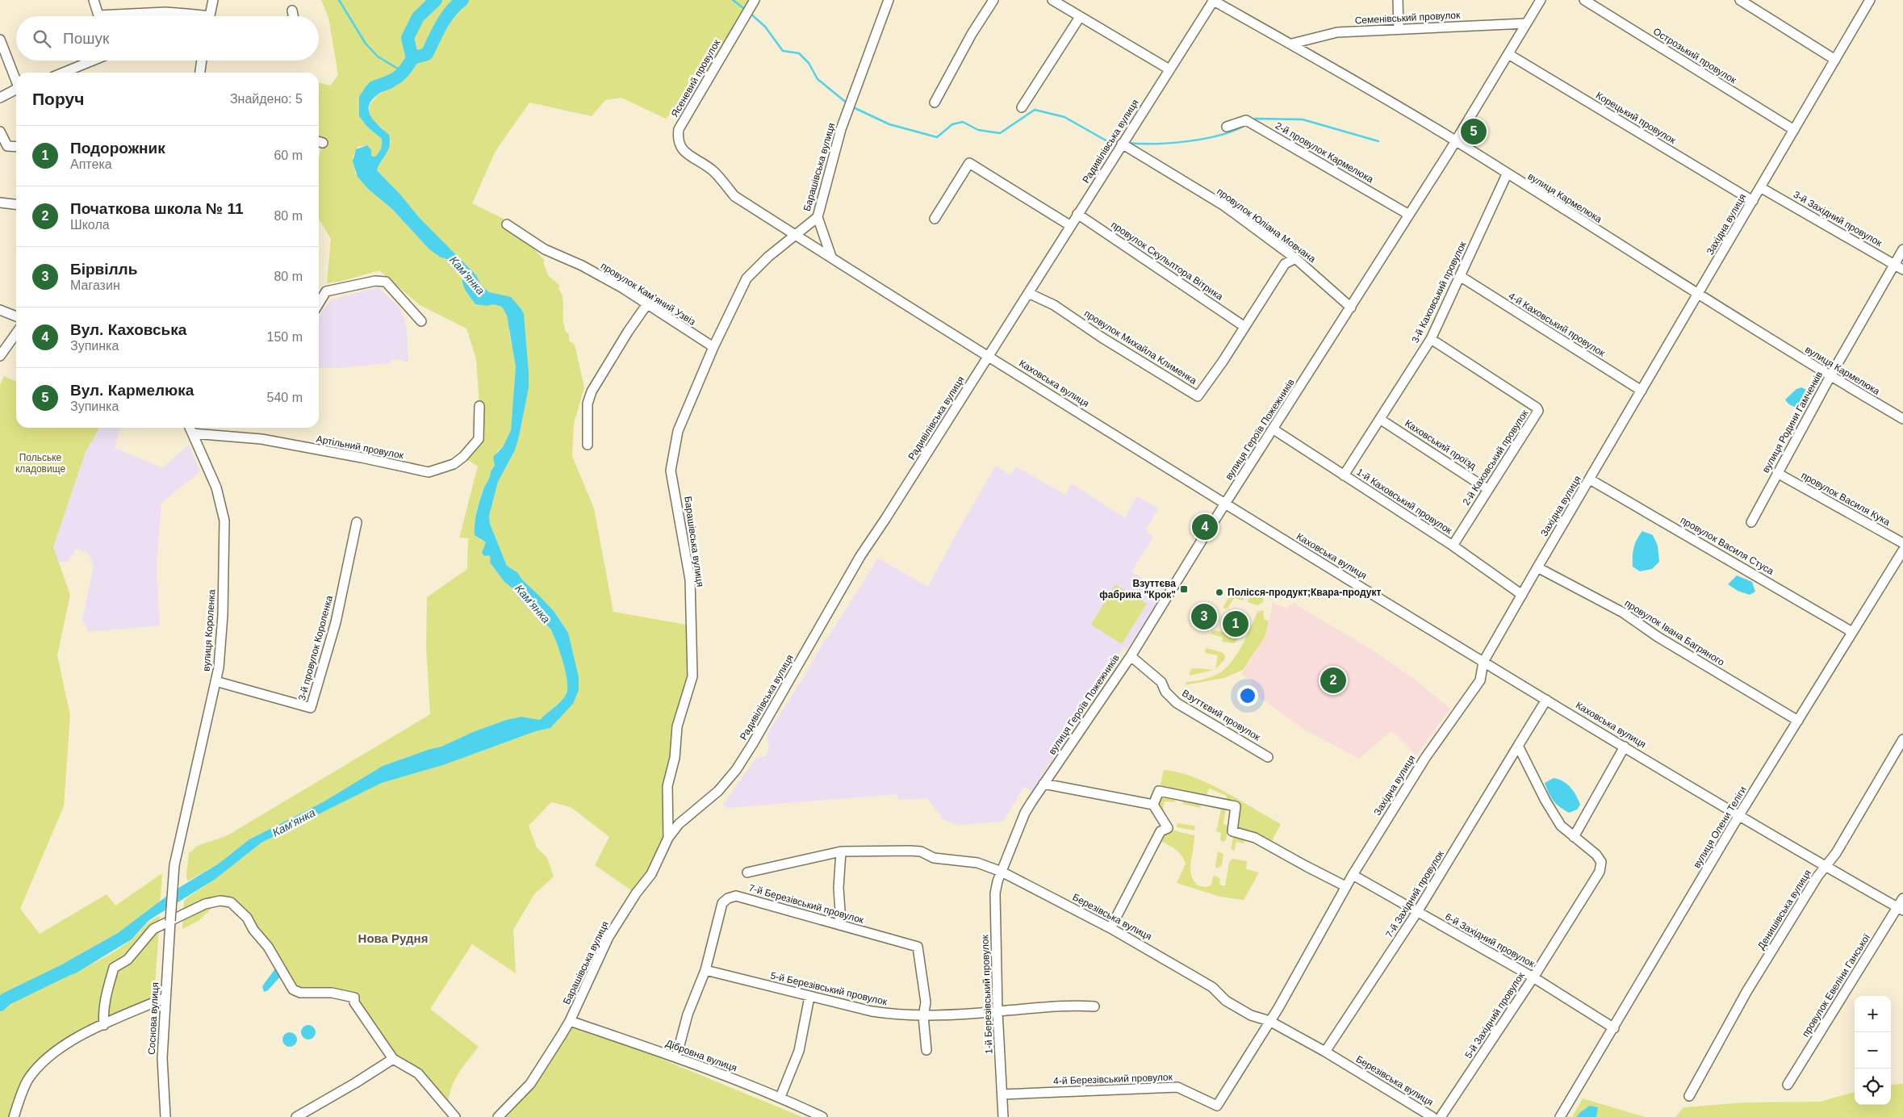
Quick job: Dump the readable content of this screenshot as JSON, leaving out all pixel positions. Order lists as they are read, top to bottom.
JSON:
{
  "streets": {
    "street": [
      "Семенівський провулок",
      "Острозький провулок",
      "Ясеневий провулок",
      "Корецький провулок",
      "Радивілівська вулиця",
      "2-й провулок Кармелюка",
      "Барашівська вулиця",
      "вулиця Кармелюка",
      "3-й Західний провулок",
      "Західна вулиця",
      "провулок Юліана Мовчана",
      "провулок Скульптора Вітрика",
      "3-й Каховський провулок",
      "провулок Камʼяний Узвіз",
      "4-й Каховський провулок",
      "провулок Михайла Клименка",
      "Каховська вулиця",
      "вулиця Родини Гамченків",
      "вулиця Героїв Пожежників",
      "Каховський проїзд",
      "Артільний провулок",
      "2-й Каховський провулок",
      "провулок Василя Кука",
      "1-й Каховський провулок",
      "провулок Василя Стуса",
      "вулиця Короленка",
      "провулок Івана Багряного",
      "3-й провулок Короленка",
      "Взуттєвий провулок",
      "вулиця Олени Теліги",
      "7-й Західний провулок",
      "7-й Березівський провулок",
      "Денишівська вулиця",
      "Березівська вулиця",
      "6-й Західний провулок",
      "провулок Евеліни Ганської",
      "5-й Березівський провулок",
      "1-й Березівський провулок",
      "5-й Західний провулок",
      "Соснова вулиця",
      "Дібровна вулиця",
      "4-й Березівський провулок"
    ]
  },
  "crossings": [
    ["Семенівський провулок", "вулиця Кармелюка"],
    ["Семенівський провулок", "вулиця Героїв Пожежників"],
    ["Острозький провулок", "Західна вулиця"],
    ["Ясеневий провулок", "Барашівська вулиця"],
    ["Ясеневий провулок", "Каховська вулиця"],
    ["Корецький провулок", "Західна вулиця"],
    ["Корецький провулок", "вулиця Героїв Пожежників"],
    ["Радивілівська вулиця", "Барашівська вулиця"],
    ["Радивілівська вулиця", "вулиця Кармелюка"],
    ["Радивілівська вулиця", "провулок Юліана Мовчана"],
    ["Радивілівська вулиця", "провулок Скульптора Вітрика"],
    ["Радивілівська вулиця", "провулок Михайла Клименка"],
    ["Радивілівська вулиця", "Каховська вулиця"],
    ["2-й провулок Кармелюка", "вулиця Героїв Пожежників"],
    ["Барашівська вулиця", "провулок Камʼяний Узвіз"],
    ["Барашівська вулиця", "Каховська вулиця"],
    ["Барашівська вулиця", "Дібровна вулиця"],
    ["вулиця Кармелюка", "Західна вулиця"],
    ["вулиця Кармелюка", "3-й Каховський провулок"],
    ["вулиця Кармелюка", "вулиця Родини Гамченків"],
    ["вулиця Кармелюка", "вулиця Героїв Пожежників"],
    ["3-й Західний провулок", "Західна вулиця"],
    ["3-й Західний провулок", "вулиця Родини Гамченків"],
    ["Західна вулиця", "4-й Каховський провулок"],
    ["Західна вулиця", "Каховська вулиця"],
    ["Західна вулиця", "1-й Каховський провулок"],
    ["Західна вулиця", "провулок Василя Стуса"],
    ["Західна вулиця", "провулок Івана Багряного"],
    ["Західна вулиця", "Березівська вулиця"],
    ["Західна вулиця", "6-й Західний провулок"],
    ["Західна вулиця", "4-й Березівський провулок"],
    ["провулок Юліана Мовчана", "провулок Михайла Клименка"],
    ["провулок Юліана Мовчана", "вулиця Героїв Пожежників"],
    ["провулок Скульптора Вітрика", "провулок Михайла Клименка"],
    ["3-й Каховський провулок", "4-й Каховський провулок"],
    ["3-й Каховський провулок", "Каховський проїзд"],
    ["3-й Каховський провулок", "2-й Каховський провулок"],
    ["3-й Каховський провулок", "1-й Каховський провулок"],
    ["Каховська вулиця", "вулиця Героїв Пожежників"],
    ["Каховська вулиця", "вулиця Олени Теліги"],
    ["Каховська вулиця", "7-й Західний провулок"],
    ["Каховська вулиця", "Денишівська вулиця"],
    ["Каховська вулиця", "провулок Евеліни Ганської"],
    ["вулиця Родини Гамченків", "провулок Василя Кука"],
    ["вулиця Героїв Пожежників", "1-й Каховський провулок"],
    ["вулиця Героїв Пожежників", "Взуттєвий провулок"],
    ["вулиця Героїв Пожежників", "Березівська вулиця"],
    ["вулиця Героїв Пожежників", "1-й Березівський провулок"],
    ["Каховський проїзд", "2-й Каховський провулок"],
    ["Артільний провулок", "вулиця Короленка"],
    ["2-й Каховський провулок", "1-й Каховський провулок"],
    ["провулок Василя Стуса", "вулиця Олени Теліги"],
    ["вулиця Короленка", "3-й провулок Короленка"],
    ["вулиця Короленка", "Соснова вулиця"],
    ["провулок Івана Багряного", "вулиця Олени Теліги"],
    ["вулиця Олени Теліги", "6-й Західний провулок"],
    ["7-й Західний провулок", "Березівська вулиця"],
    ["7-й Західний провулок", "6-й Західний провулок"],
    ["7-й Березівський провулок", "5-й Березівський провулок"],
    ["7-й Березівський провулок", "Дібровна вулиця"],
    ["Березівська вулиця", "1-й Березівський провулок"],
    ["Березівська вулиця", "4-й Березівський провулок"],
    ["6-й Західний провулок", "5-й Західний провулок"],
    ["5-й Березівський провулок", "1-й Березівський провулок"],
    ["1-й Березівський провулок", "4-й Березівський провулок"]
  ],
  "districts": ["Нова Рудня"],
  "water": ["Кам'янка"],
  "parks": ["Польське кладовище"],
  "places": {
    "transit": ["Взуттєва фабрика \"Крок\""],
    "other": ["Полісся-продукт;Квара-продукт"]
  },
  "page": {
    "search": "Пошук",
    "heading": ["Поруч", "Знайдено: 5"],
    "pins": [
      "5",
      "4",
      "3",
      "1",
      "2"
    ],
    "list": [
      {
        "mark": "1",
        "name": "Подорожник",
        "note": "Аптека",
        "value": "60 m"
      },
      {
        "mark": "2",
        "name": "Початкова школа № 11",
        "note": "Школа",
        "value": "80 m"
      },
      {
        "mark": "3",
        "name": "Бірвілль",
        "note": "Магазин",
        "value": "80 m"
      },
      {
        "mark": "4",
        "name": "Вул. Каховська",
        "note": "Зупинка",
        "value": "150 m"
      },
      {
        "mark": "5",
        "name": "Вул. Кармелюка",
        "note": "Зупинка",
        "value": "540 m"
      }
    ],
    "map_buttons": ["+", "−"]
  }
}
